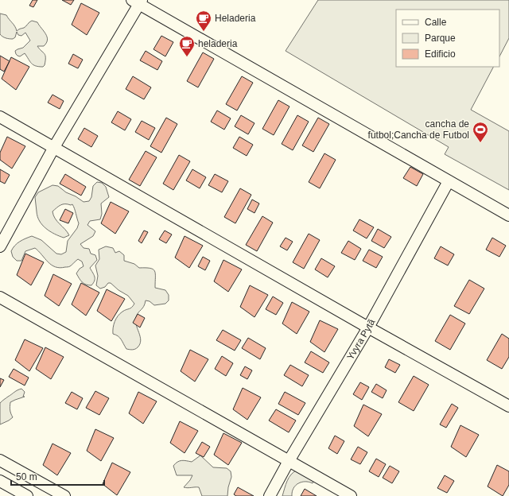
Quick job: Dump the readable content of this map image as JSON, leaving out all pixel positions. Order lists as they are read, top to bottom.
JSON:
{
  "streets": {
    "street": ["Yvyra Pytã"]
  },
  "places": {
    "cafe": ["Heladeria", "heladeria"],
    "sports": ["cancha de futbol;Cancha de Futbol"]
  },
  "legend": ["Calle", "Parque", "Edificio"],
  "scale_bar": "50 m"
}
